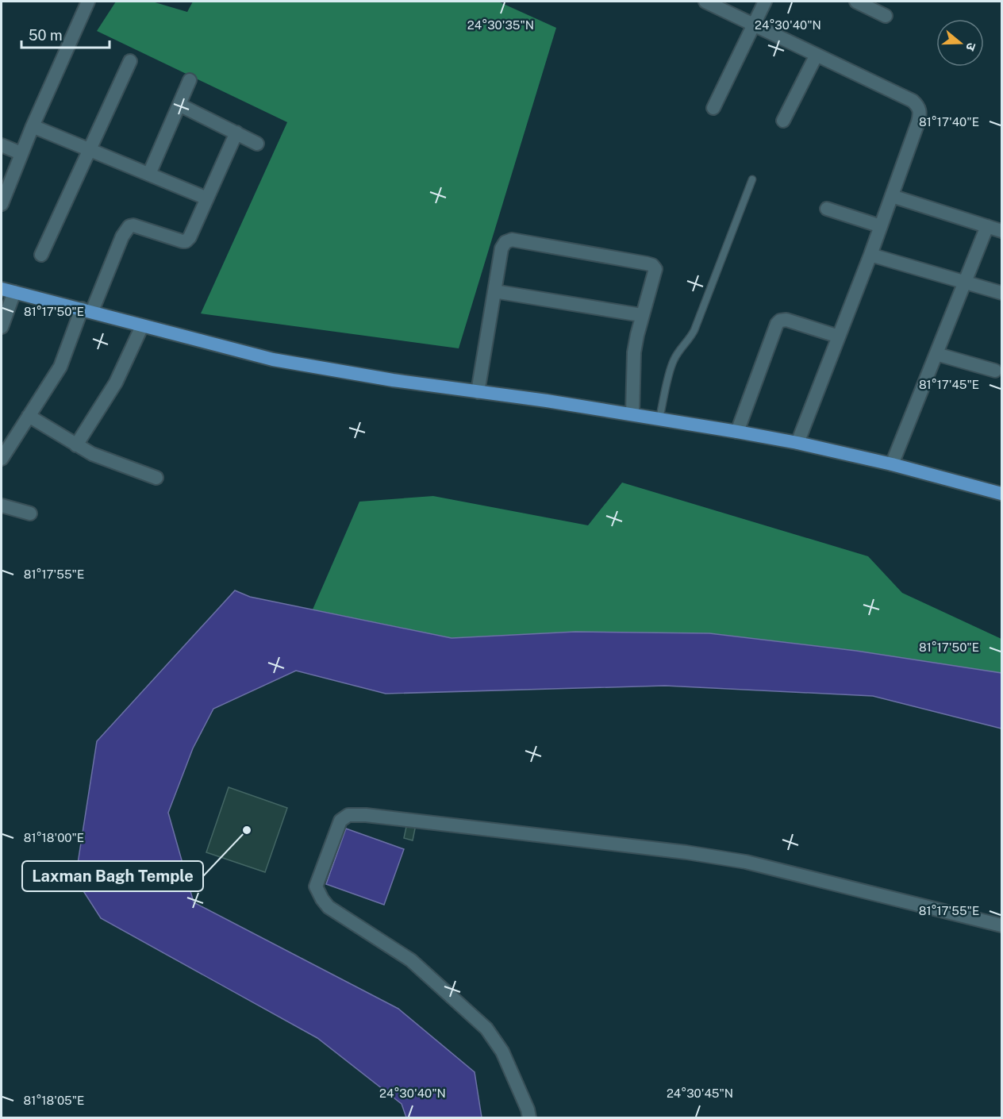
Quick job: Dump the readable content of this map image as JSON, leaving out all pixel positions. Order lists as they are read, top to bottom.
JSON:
{
  "places": ["Laxman Bagh Temple"],
  "scale_bar": "50 m",
  "north": "right",
  "coordinates": [
    "24°30'35\"N",
    "24°30'40\"N",
    "81°17'40\"E",
    "81°17'50\"E",
    "81°17'45\"E",
    "81°17'55\"E",
    "81°18'00\"E",
    "24°30'45\"N",
    "81°18'05\"E"
  ]
}
